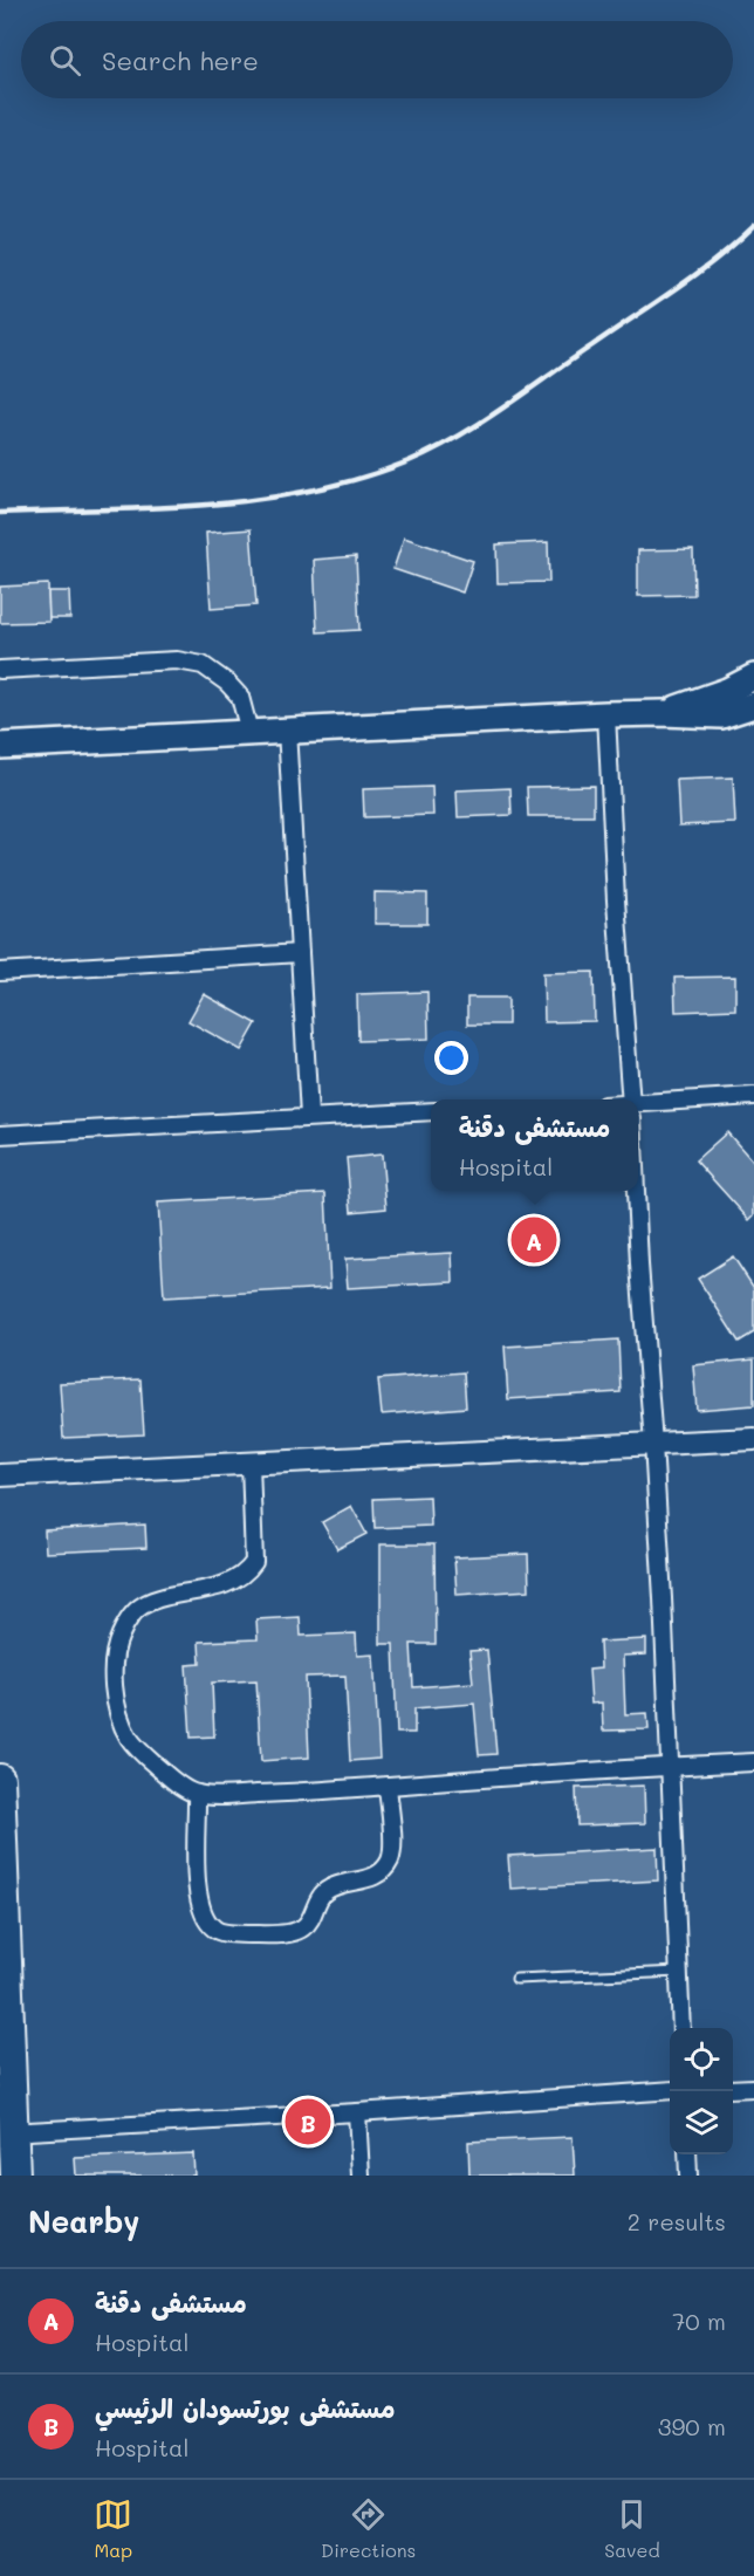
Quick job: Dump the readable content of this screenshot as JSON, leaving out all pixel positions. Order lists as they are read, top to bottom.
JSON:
{
  "page": {
    "search": "Search here",
    "popup": ["مستشفى دقنة", "Hospital"],
    "pins": ["A", "B"],
    "heading": ["Nearby", "2 results"],
    "list": [
      {
        "mark": "A",
        "name": "مستشفى دقنة",
        "note": "Hospital",
        "value": "70 m"
      },
      {
        "mark": "B",
        "name": "مستشفى بورتسودان الرئيسي",
        "note": "Hospital",
        "value": "390 m"
      }
    ],
    "nav": ["Map", "Directions", "Saved"]
  }
}
